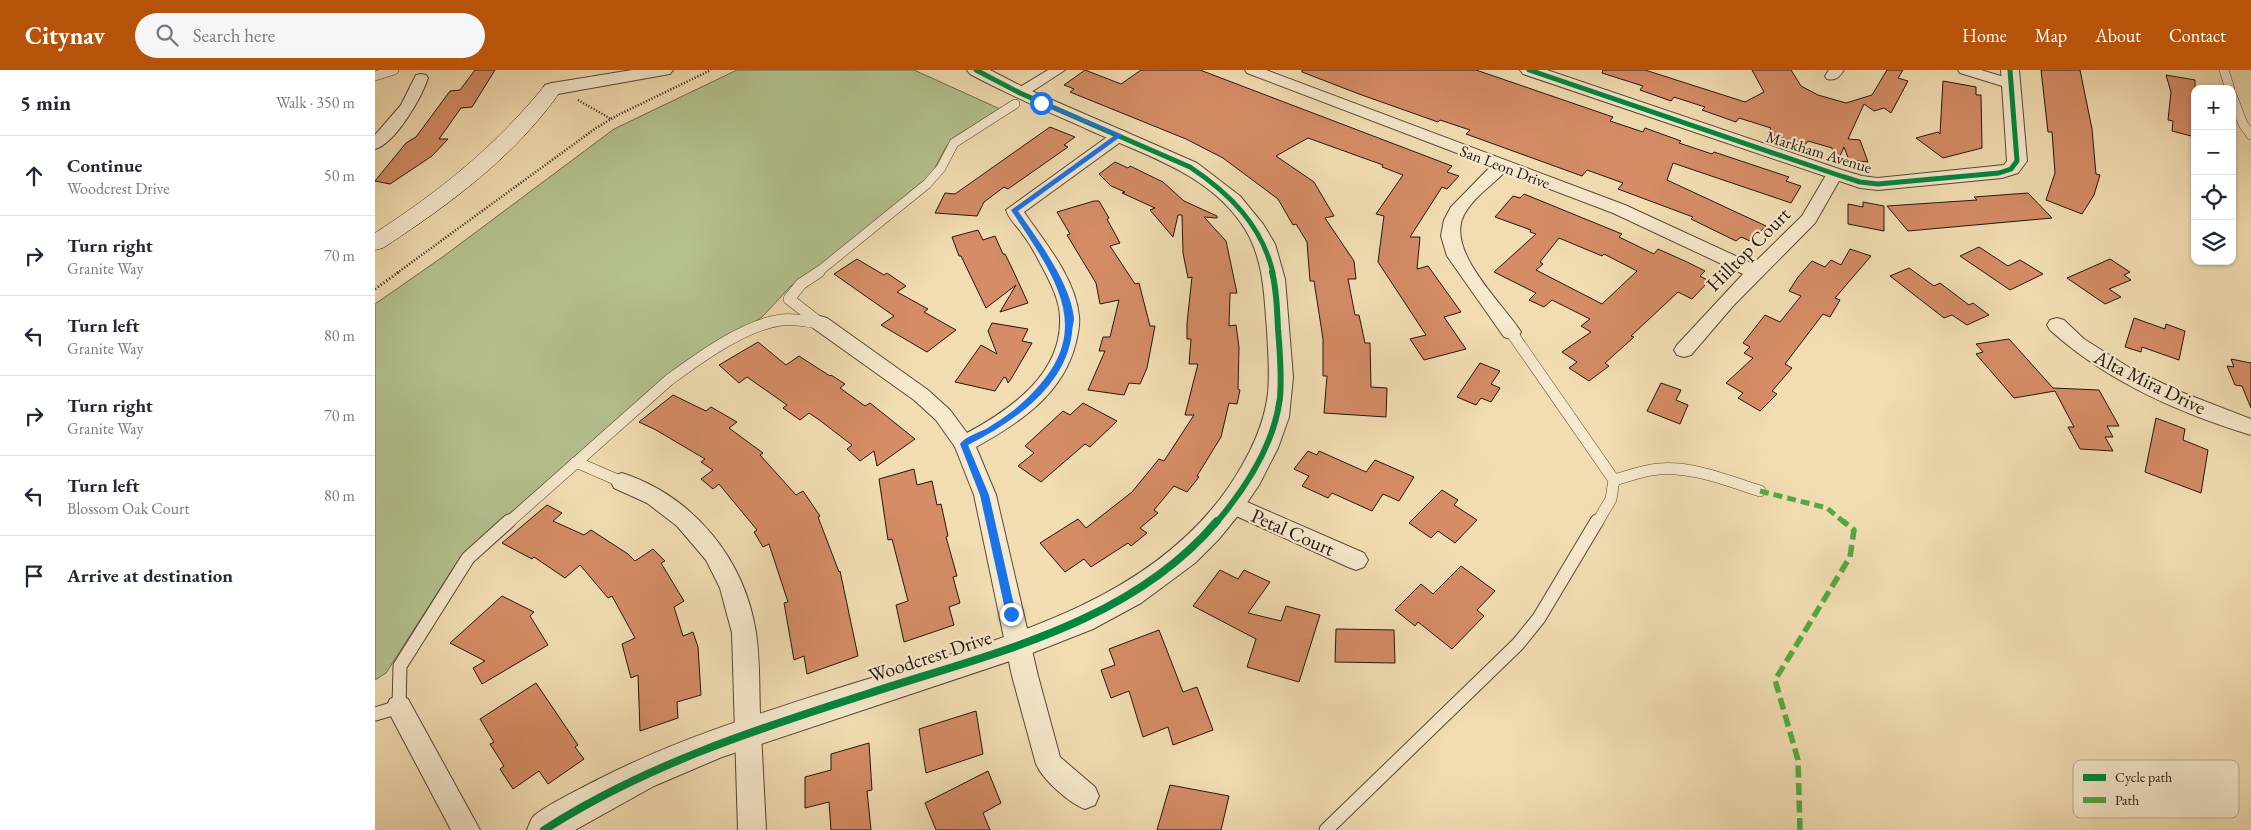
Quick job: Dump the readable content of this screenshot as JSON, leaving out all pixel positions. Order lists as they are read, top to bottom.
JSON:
{
  "streets": {
    "street": [
      "Markham Avenue",
      "San Leon Drive",
      "Hilltop Court",
      "Alta Mira Drive",
      "Petal Court",
      "Woodcrest Drive"
    ]
  },
  "crossings": [
    ["Markham Avenue", "Hilltop Court"],
    ["San Leon Drive", "Hilltop Court"],
    ["Petal Court", "Woodcrest Drive"]
  ],
  "legend": ["Cycle path", "Path"],
  "page": {
    "header": "Citynav",
    "search": "Search here",
    "nav": [
      "Home",
      "Map",
      "About",
      "Contact"
    ],
    "heading": ["5 min", "Walk · 350 m"],
    "map_buttons": ["+", "−"],
    "list": [
      ["Continue", "Woodcrest Drive", "50 m"],
      ["Turn right", "Granite Way", "70 m"],
      ["Turn left", "Granite Way", "80 m"],
      ["Turn right", "Granite Way", "70 m"],
      ["Turn left", "Blossom Oak Court", "80 m"],
      "Arrive at destination"
    ]
  }
}
